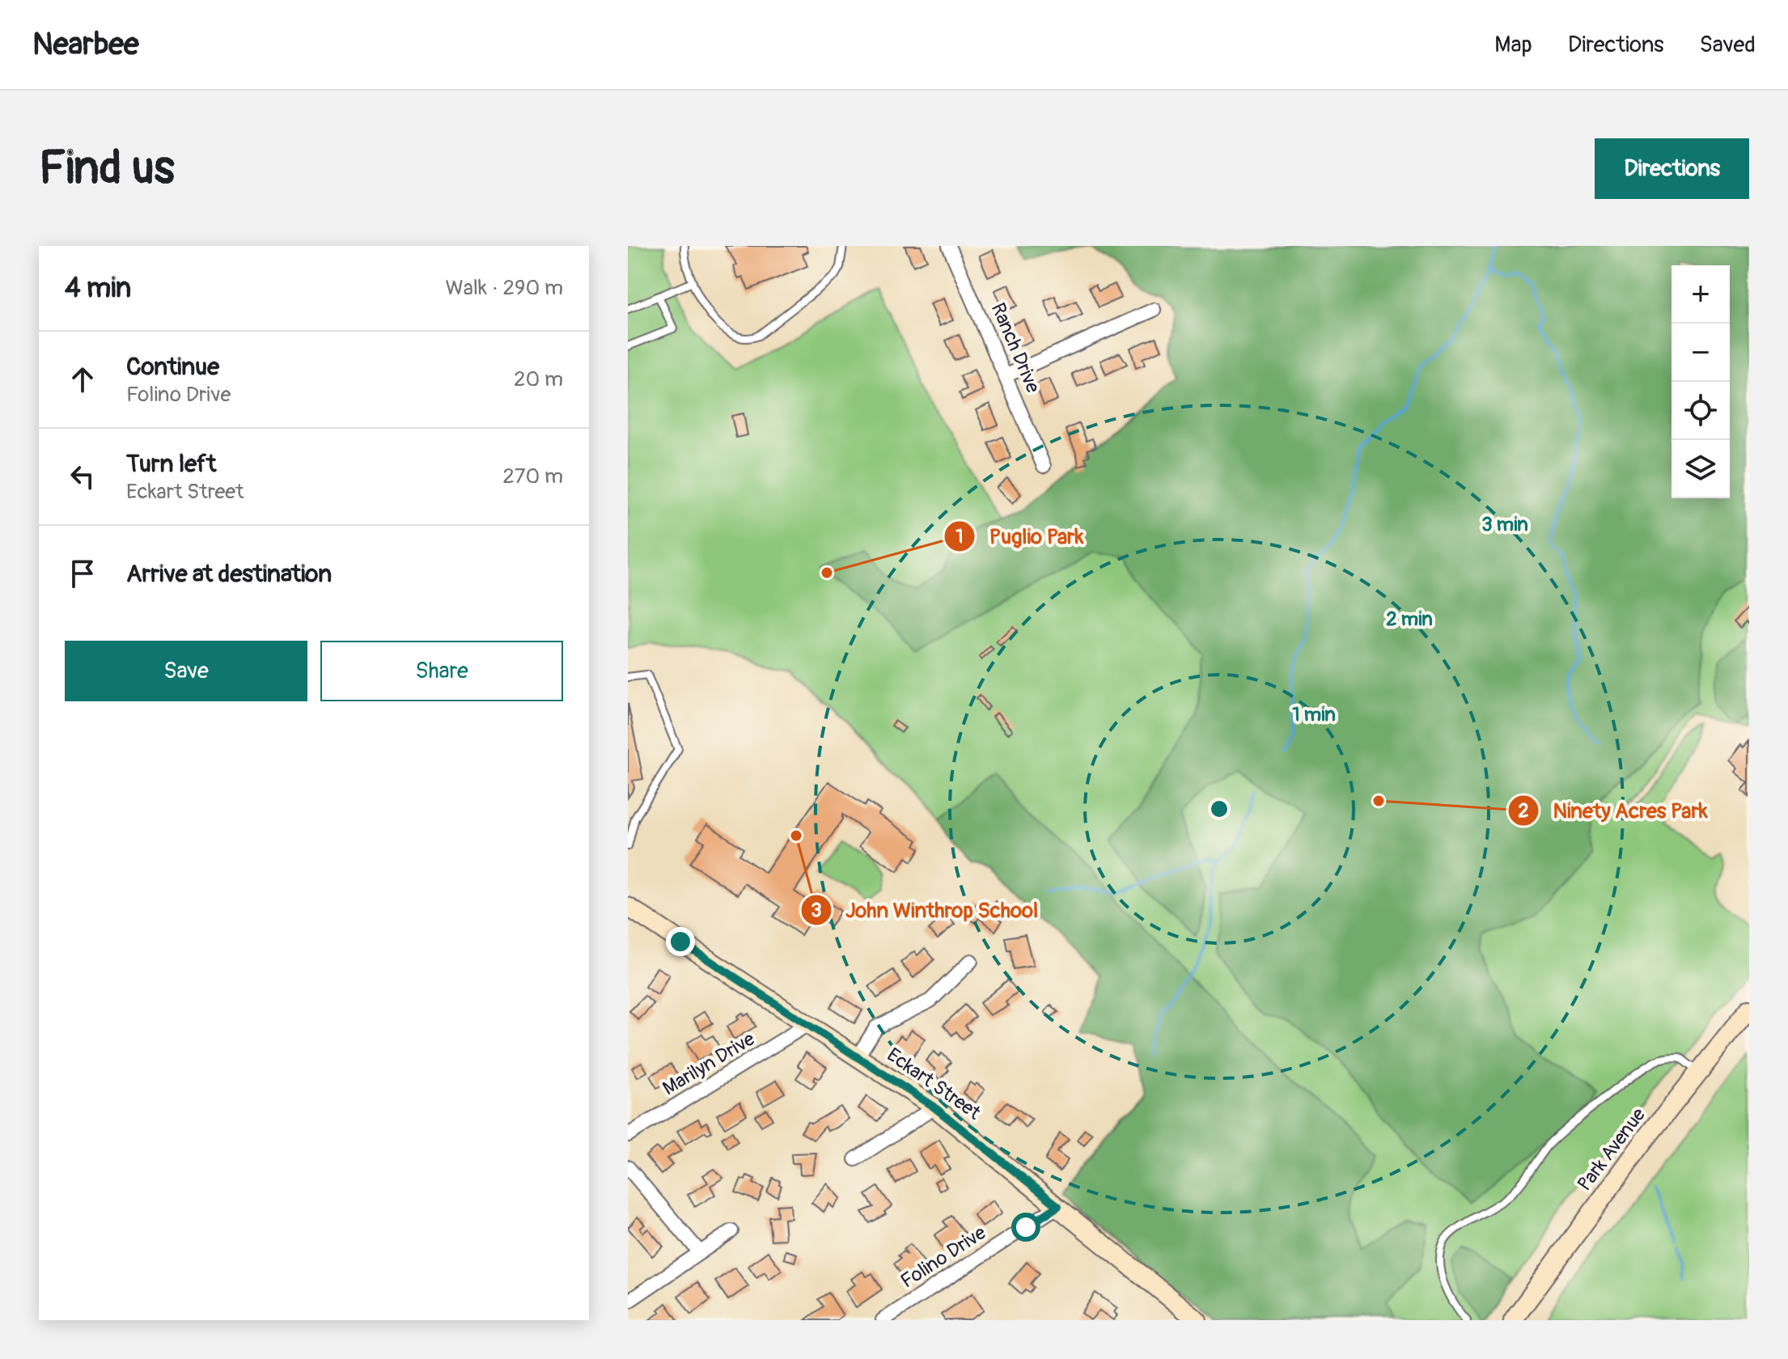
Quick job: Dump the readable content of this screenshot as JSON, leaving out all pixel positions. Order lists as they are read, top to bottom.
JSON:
{
  "streets": {
    "street": [
      "Ranch Drive",
      "Marilyn Drive",
      "Eckart Street",
      "Park Avenue",
      "Folino Drive"
    ]
  },
  "crossings": [
    ["Marilyn Drive", "Eckart Street"],
    ["Eckart Street", "Folino Drive"]
  ],
  "places": ["Puglio Park", "Ninety Acres Park", "John Winthrop School"],
  "page": {
    "header": "Nearbee",
    "nav": ["Map", "Directions", "Saved"],
    "buttons": [
      "Directions",
      ["Save", "Share"]
    ],
    "title": "Find us",
    "heading": ["4 min", "Walk · 290 m"],
    "map_buttons": ["+", "−"],
    "list": [
      ["Continue", "Folino Drive", "20 m"],
      ["Turn left", "Eckart Street", "270 m"],
      "Arrive at destination"
    ]
  },
  "rings": ["3 min", "2 min", "1 min"]
}
